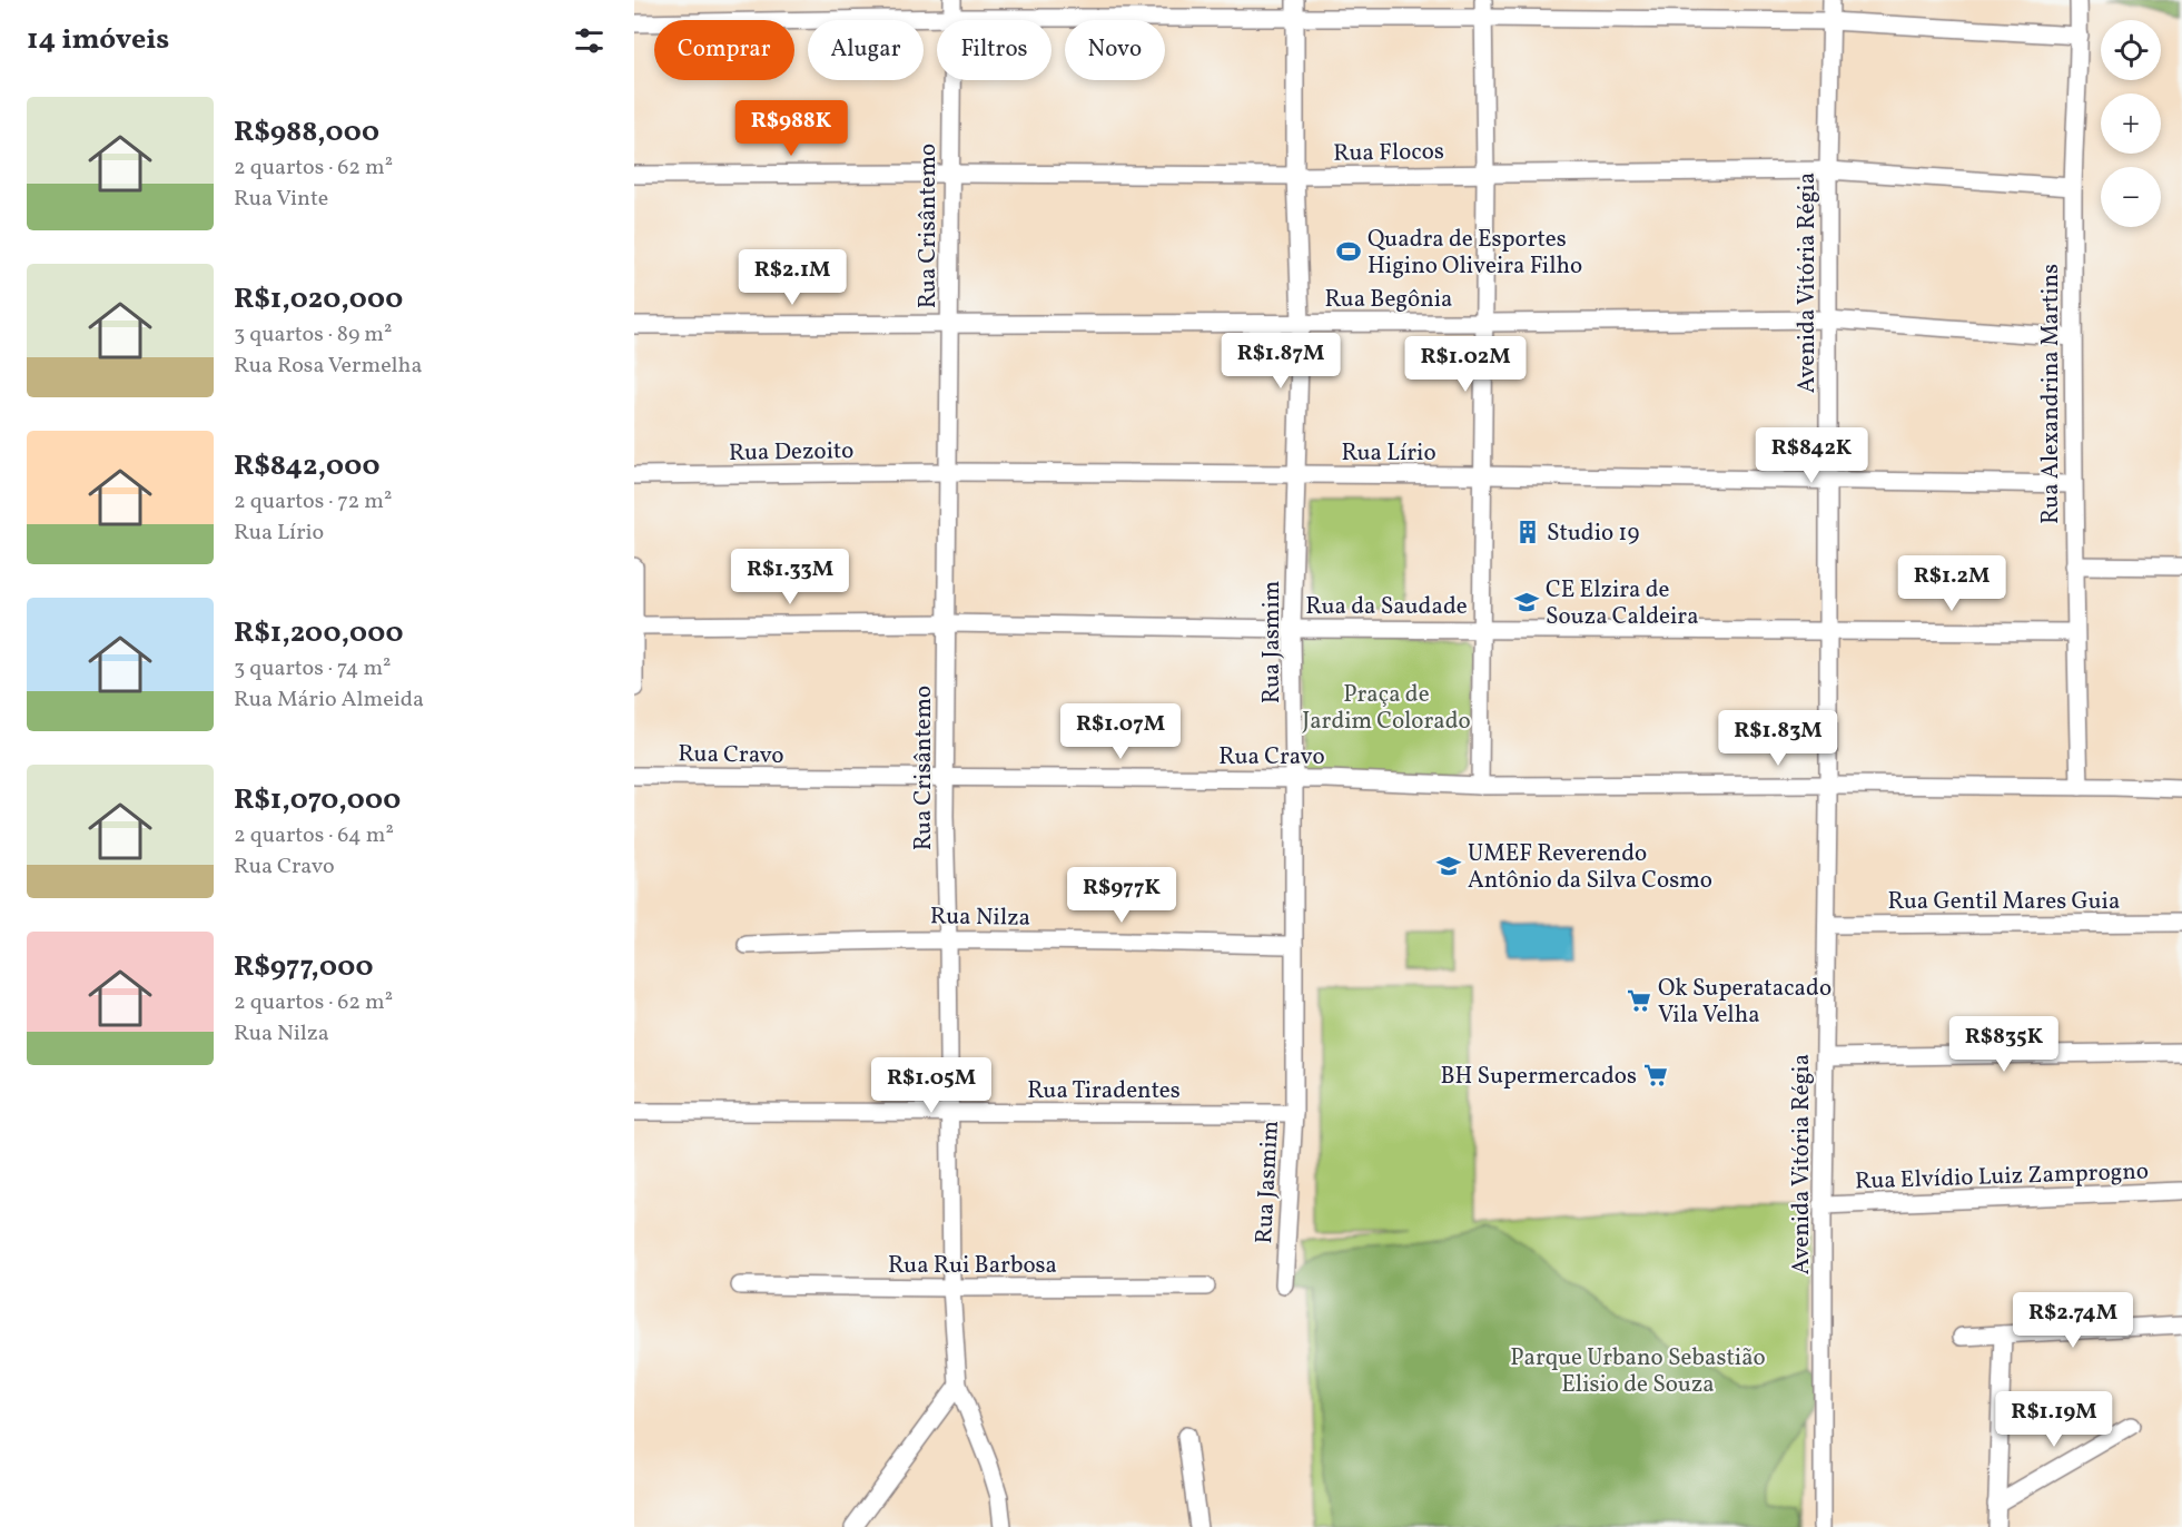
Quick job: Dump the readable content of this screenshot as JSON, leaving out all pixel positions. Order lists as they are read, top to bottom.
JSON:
{
  "streets": {
    "street": [
      "Rua Flocos",
      "Rua Crisântemo",
      "Avenida Vitória Régia",
      "Rua Begônia",
      "Rua Alexandrina Martins",
      "Rua Dezoito",
      "Rua Lírio",
      "Rua da Saudade",
      "Rua Jasmim",
      "Rua Cravo",
      "Rua Gentil Mares Guia",
      "Rua Nilza",
      "Rua Tiradentes",
      "Rua Elvídio Luiz Zamprogno",
      "Rua Rui Barbosa"
    ]
  },
  "crossings": [
    ["Rua Flocos", "Rua Crisântemo"],
    ["Rua Flocos", "Avenida Vitória Régia"],
    ["Rua Flocos", "Rua Alexandrina Martins"],
    ["Rua Flocos", "Rua Jasmim"],
    ["Rua Crisântemo", "Rua Begônia"],
    ["Rua Crisântemo", "Rua Dezoito"],
    ["Rua Crisântemo", "Rua Lírio"],
    ["Rua Crisântemo", "Rua da Saudade"],
    ["Rua Crisântemo", "Rua Cravo"],
    ["Rua Crisântemo", "Rua Nilza"],
    ["Rua Crisântemo", "Rua Tiradentes"],
    ["Rua Crisântemo", "Rua Rui Barbosa"],
    ["Avenida Vitória Régia", "Rua Begônia"],
    ["Avenida Vitória Régia", "Rua Lírio"],
    ["Avenida Vitória Régia", "Rua da Saudade"],
    ["Avenida Vitória Régia", "Rua Cravo"],
    ["Avenida Vitória Régia", "Rua Gentil Mares Guia"],
    ["Avenida Vitória Régia", "Rua Elvídio Luiz Zamprogno"],
    ["Rua Begônia", "Rua Alexandrina Martins"],
    ["Rua Begônia", "Rua Jasmim"],
    ["Rua Alexandrina Martins", "Rua Lírio"],
    ["Rua Alexandrina Martins", "Rua da Saudade"],
    ["Rua Alexandrina Martins", "Rua Cravo"],
    ["Rua Dezoito", "Rua Lírio"],
    ["Rua Lírio", "Rua Jasmim"],
    ["Rua da Saudade", "Rua Jasmim"],
    ["Rua Jasmim", "Rua Cravo"],
    ["Rua Jasmim", "Rua Nilza"],
    ["Rua Jasmim", "Rua Tiradentes"]
  ],
  "parks": ["Praça de Jardim Colorado", "Parque Urbano Sebastião Elisio de Souza"],
  "places": {
    "sports": ["Quadra de Esportes Higino Oliveira Filho"],
    "building": ["Studio 19"],
    "school or university": ["CE Elzira de Souza Caldeira", "UMEF Reverendo Antônio da Silva Cosmo"],
    "supermarket": ["Ok Superatacado Vila Velha", "BH Supermercados"]
  },
  "page": {
    "heading": "14 imóveis",
    "map_buttons": ["+", "−"],
    "chip": [
      "Comprar",
      "Alugar",
      "Filtros",
      "Novo"
    ],
    "list": [
      {
        "name": "R$988,000",
        "note": "2 quartos · 62 m² · Rua Vinte"
      },
      {
        "name": "R$1,020,000",
        "note": "3 quartos · 89 m² · Rua Rosa Vermelha"
      },
      {
        "name": "R$842,000",
        "note": "2 quartos · 72 m² · Rua Lírio"
      },
      {
        "name": "R$1,200,000",
        "note": "3 quartos · 74 m² · Rua Mário Almeida"
      },
      {
        "name": "R$1,070,000",
        "note": "2 quartos · 64 m² · Rua Cravo"
      },
      {
        "name": "R$977,000",
        "note": "2 quartos · 62 m² · Rua Nilza"
      }
    ],
    "price": [
      "R$988K",
      "R$2.1M",
      "R$1.87M",
      "R$1.02M",
      "R$842K",
      "R$1.33M",
      "R$1.2M",
      "R$1.07M",
      "R$1.83M",
      "R$977K",
      "R$835K",
      "R$1.05M",
      "R$2.74M",
      "R$1.19M"
    ]
  }
}
